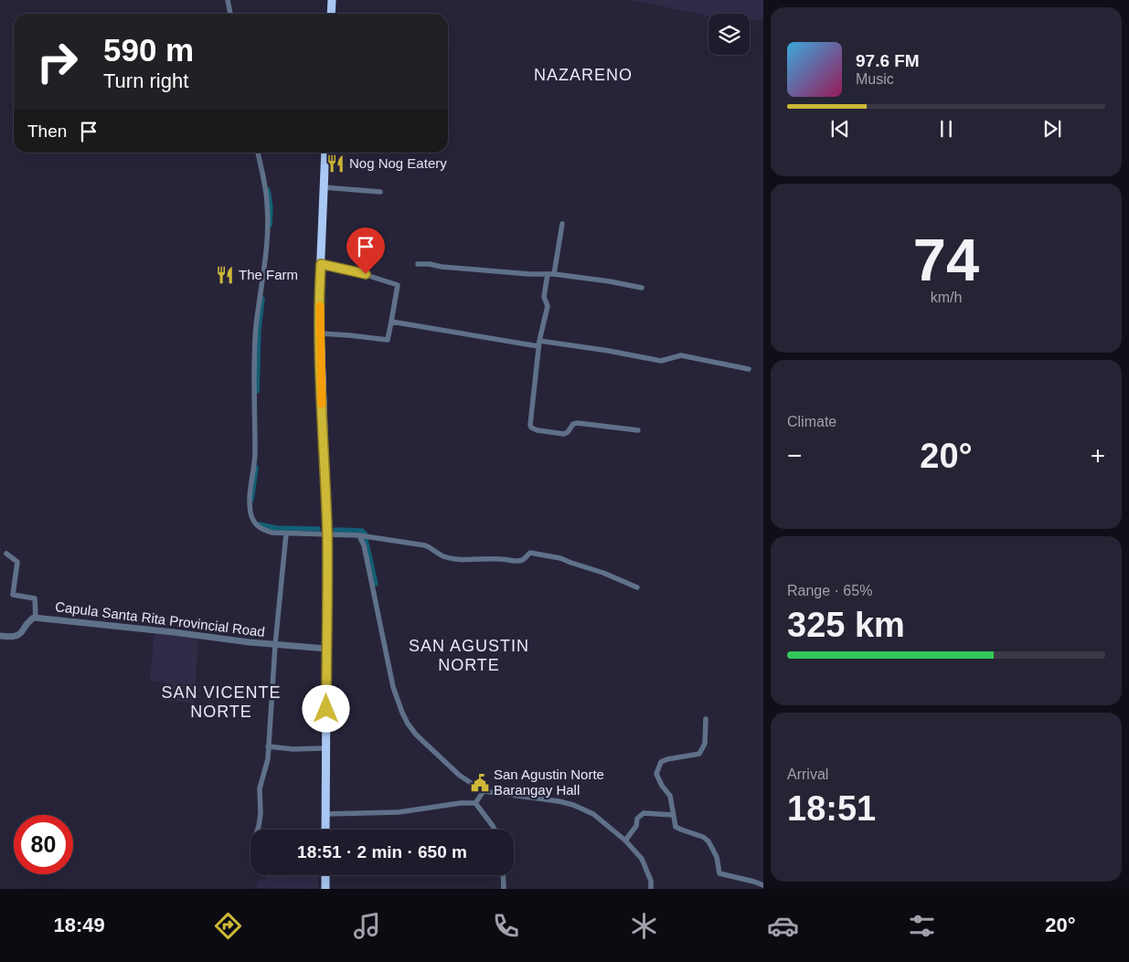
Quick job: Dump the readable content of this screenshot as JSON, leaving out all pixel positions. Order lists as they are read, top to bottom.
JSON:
{
  "streets": {
    "street": ["Capula Santa Rita Provincial Road"]
  },
  "districts": ["NAZARENO", "SAN AGUSTIN NORTE", "SAN VICENTE NORTE"],
  "places": {
    "restaurant": ["Nog Nog Eatery", "The Farm"],
    "public building": ["San Agustin Norte Barangay Hall"]
  },
  "page": {
    "turn": ["590 m", "Turn right"],
    "song": ["97.6 FM", "Music"],
    "then": "Then",
    "tile": [
      ["74", "km/h"],
      "Climate",
      ["Range · 65%", "325 km"],
      ["Arrival", "18:51"]
    ],
    "heat": ["−", "20°", "+"],
    "limit": "80",
    "trip": "18:51 · 2 min · 650 m",
    "tabs": ["18:49", "20°"]
  }
}
